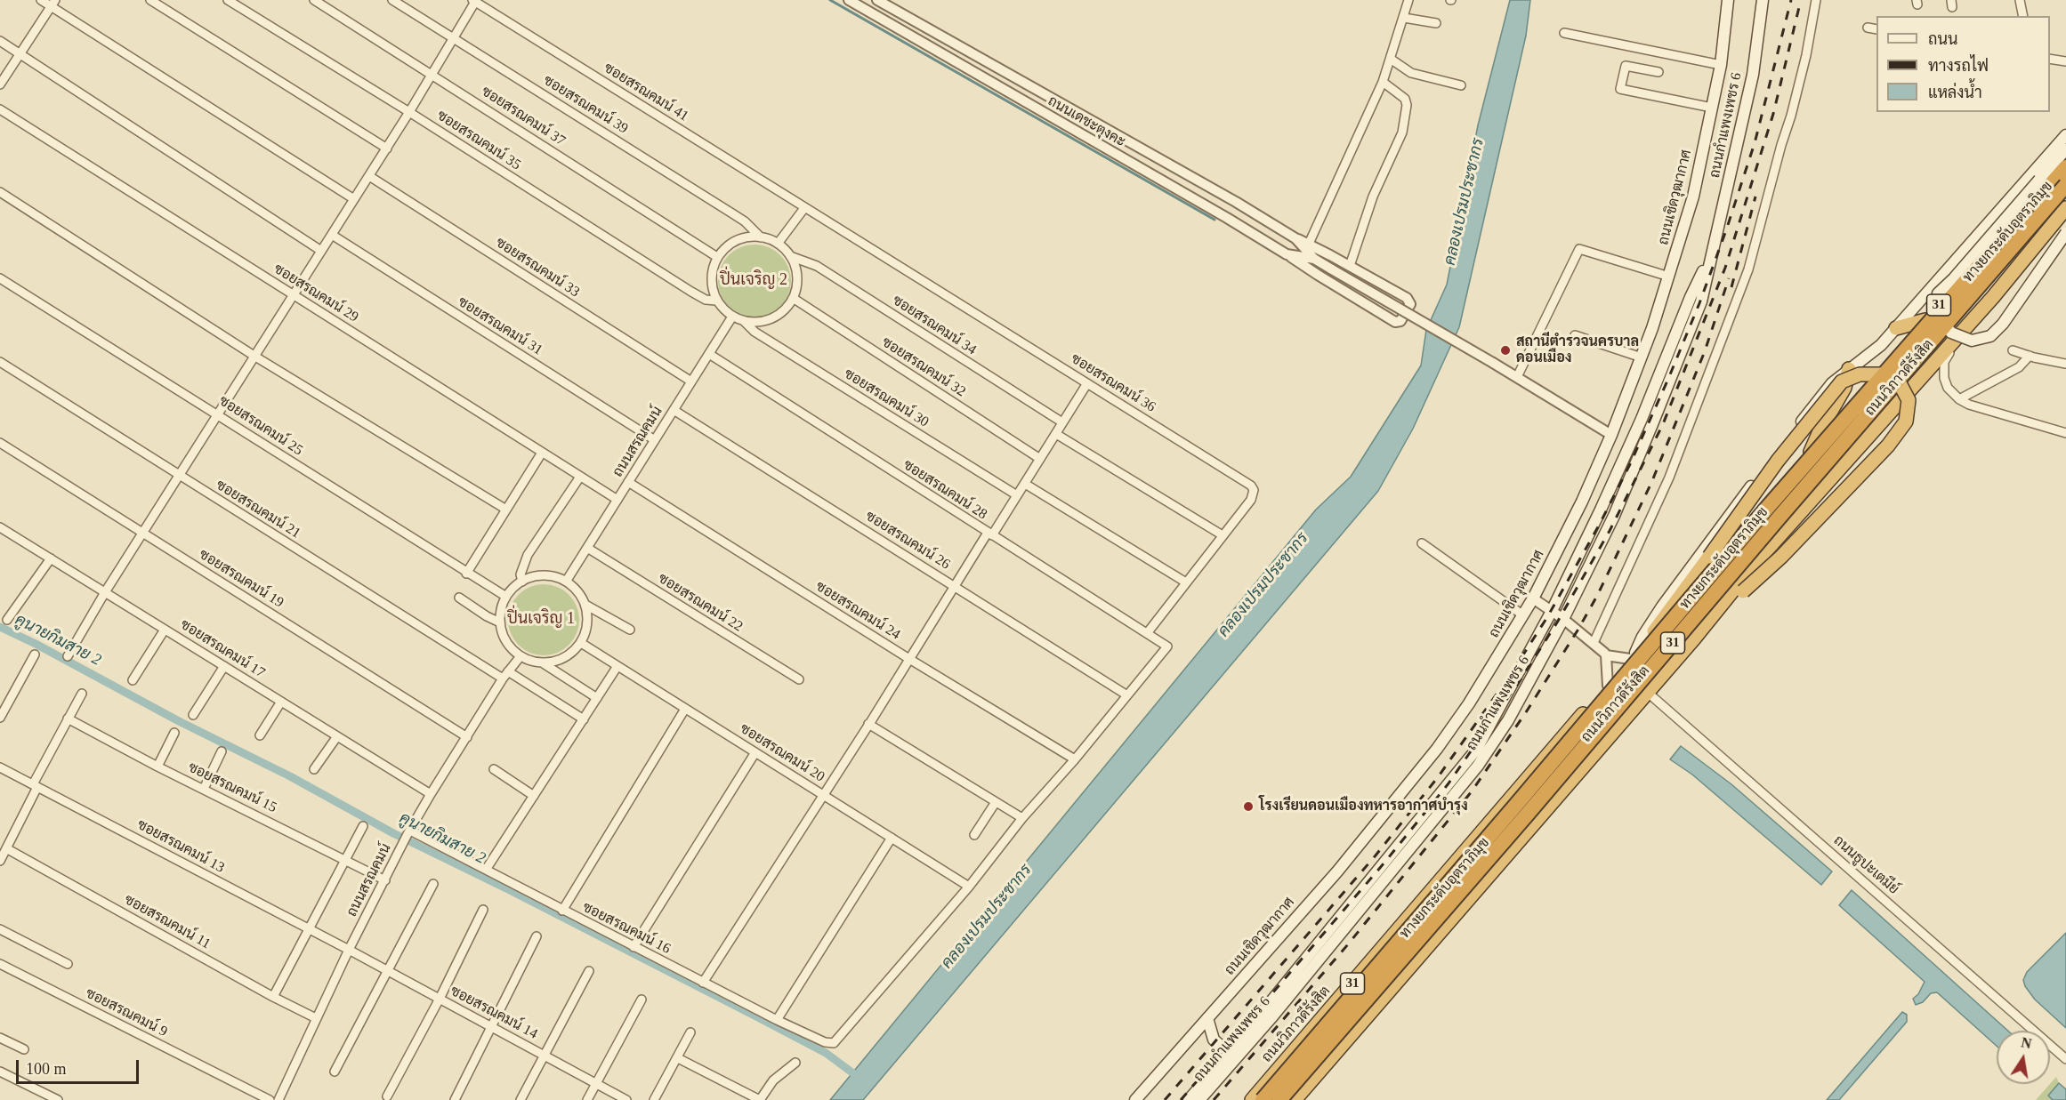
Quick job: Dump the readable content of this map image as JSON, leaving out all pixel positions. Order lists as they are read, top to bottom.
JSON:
{
  "streets": {
    "highway": ["ทางยกระดับอุตราภิมุข", "31", "ถนนวิภาวดีรังสิต"],
    "main road": ["ถนนกำแพงเพชร 6", "ถนนเชิดวุฒากาศ"],
    "street": [
      "ซอยสรณคมน์ 41",
      "ซอยสรณคมน์ 39",
      "ซอยสรณคมน์ 37",
      "ถนนเดชะตุงคะ",
      "ซอยสรณคมน์ 35",
      "ซอยสรณคมน์ 33",
      "ซอยสรณคมน์ 29",
      "ซอยสรณคมน์ 34",
      "ซอยสรณคมน์ 31",
      "ซอยสรณคมน์ 32",
      "ซอยสรณคมน์ 36",
      "ซอยสรณคมน์ 30",
      "ซอยสรณคมน์ 25",
      "ถนนสรณคมน์",
      "ซอยสรณคมน์ 28",
      "ซอยสรณคมน์ 21",
      "ซอยสรณคมน์ 26",
      "ซอยสรณคมน์ 19",
      "ซอยสรณคมน์ 22",
      "ซอยสรณคมน์ 24",
      "ซอยสรณคมน์ 17",
      "ซอยสรณคมน์ 20",
      "ซอยสรณคมน์ 15",
      "ซอยสรณคมน์ 13",
      "ถนนธูปะเตมีย์",
      "ซอยสรณคมน์ 11",
      "ซอยสรณคมน์ 16",
      "ซอยสรณคมน์ 9",
      "ซอยสรณคมน์ 14"
    ]
  },
  "crossings": [
    ["ซอยสรณคมน์ 41", "ซอยสรณคมน์ 36"],
    ["ซอยสรณคมน์ 39", "ซอยสรณคมน์ 37"],
    ["ซอยสรณคมน์ 39", "ซอยสรณคมน์ 35"],
    ["ซอยสรณคมน์ 39", "ซอยสรณคมน์ 34"],
    ["ซอยสรณคมน์ 39", "ซอยสรณคมน์ 32"],
    ["ซอยสรณคมน์ 39", "ซอยสรณคมน์ 30"],
    ["ซอยสรณคมน์ 39", "ถนนสรณคมน์"],
    ["ซอยสรณคมน์ 37", "ซอยสรณคมน์ 35"],
    ["ซอยสรณคมน์ 37", "ซอยสรณคมน์ 34"],
    ["ซอยสรณคมน์ 37", "ซอยสรณคมน์ 32"],
    ["ซอยสรณคมน์ 37", "ซอยสรณคมน์ 30"],
    ["ซอยสรณคมน์ 37", "ถนนสรณคมน์"],
    ["ถนนเดชะตุงคะ", "ถนนเชิดวุฒากาศ"],
    ["ซอยสรณคมน์ 35", "ซอยสรณคมน์ 34"],
    ["ซอยสรณคมน์ 35", "ซอยสรณคมน์ 32"],
    ["ซอยสรณคมน์ 35", "ซอยสรณคมน์ 30"],
    ["ซอยสรณคมน์ 35", "ถนนสรณคมน์"],
    ["ทางยกระดับอุตราภิมุข", "ถนนวิภาวดีรังสิต"],
    ["ซอยสรณคมน์ 33", "ถนนสรณคมน์"],
    ["ซอยสรณคมน์ 29", "ถนนสรณคมน์"],
    ["ซอยสรณคมน์ 34", "ซอยสรณคมน์ 32"],
    ["ซอยสรณคมน์ 34", "ซอยสรณคมน์ 30"],
    ["ซอยสรณคมน์ 34", "ถนนสรณคมน์"],
    ["ซอยสรณคมน์ 31", "ถนนสรณคมน์"],
    ["ซอยสรณคมน์ 32", "ซอยสรณคมน์ 30"],
    ["ซอยสรณคมน์ 32", "ถนนสรณคมน์"],
    ["ถนนวิภาวดีรังสิต", "ถนนธูปะเตมีย์"],
    ["ซอยสรณคมน์ 36", "ซอยสรณคมน์ 28"],
    ["ซอยสรณคมน์ 30", "ถนนสรณคมน์"],
    ["ซอยสรณคมน์ 25", "ถนนสรณคมน์"],
    ["ซอยสรณคมน์ 25", "ซอยสรณคมน์ 20"],
    ["ถนนสรณคมน์", "ซอยสรณคมน์ 28"],
    ["ถนนสรณคมน์", "ซอยสรณคมน์ 21"],
    ["ถนนสรณคมน์", "ซอยสรณคมน์ 26"],
    ["ถนนสรณคมน์", "ซอยสรณคมน์ 19"],
    ["ถนนสรณคมน์", "ซอยสรณคมน์ 22"],
    ["ถนนสรณคมน์", "ซอยสรณคมน์ 24"],
    ["ถนนสรณคมน์", "ซอยสรณคมน์ 17"],
    ["ถนนสรณคมน์", "ซอยสรณคมน์ 20"],
    ["ถนนสรณคมน์", "ซอยสรณคมน์ 15"],
    ["ถนนสรณคมน์", "ซอยสรณคมน์ 13"],
    ["ถนนสรณคมน์", "ซอยสรณคมน์ 11"],
    ["ถนนสรณคมน์", "ซอยสรณคมน์ 16"],
    ["ถนนสรณคมน์", "ซอยสรณคมน์ 14"],
    ["ซอยสรณคมน์ 28", "ซอยสรณคมน์ 26"],
    ["ซอยสรณคมน์ 20", "ซอยสรณคมน์ 16"],
    ["ซอยสรณคมน์ 13", "ซอยสรณคมน์ 14"]
  ],
  "districts": ["ปิ่นเจริญ 2", "ปิ่นเจริญ 1"],
  "water": ["คลองเปรมประชากร", "คูนายกิมสาย 2"],
  "places": ["สถานีตำรวจนครบาล ดอนเมือง", "โรงเรียนดอนเมืองทหารอากาศบำรุง"],
  "legend": ["ถนน", "ทางรถไฟ", "แหล่งน้ำ"],
  "scale_bar": "100 m",
  "north": "top"
}
